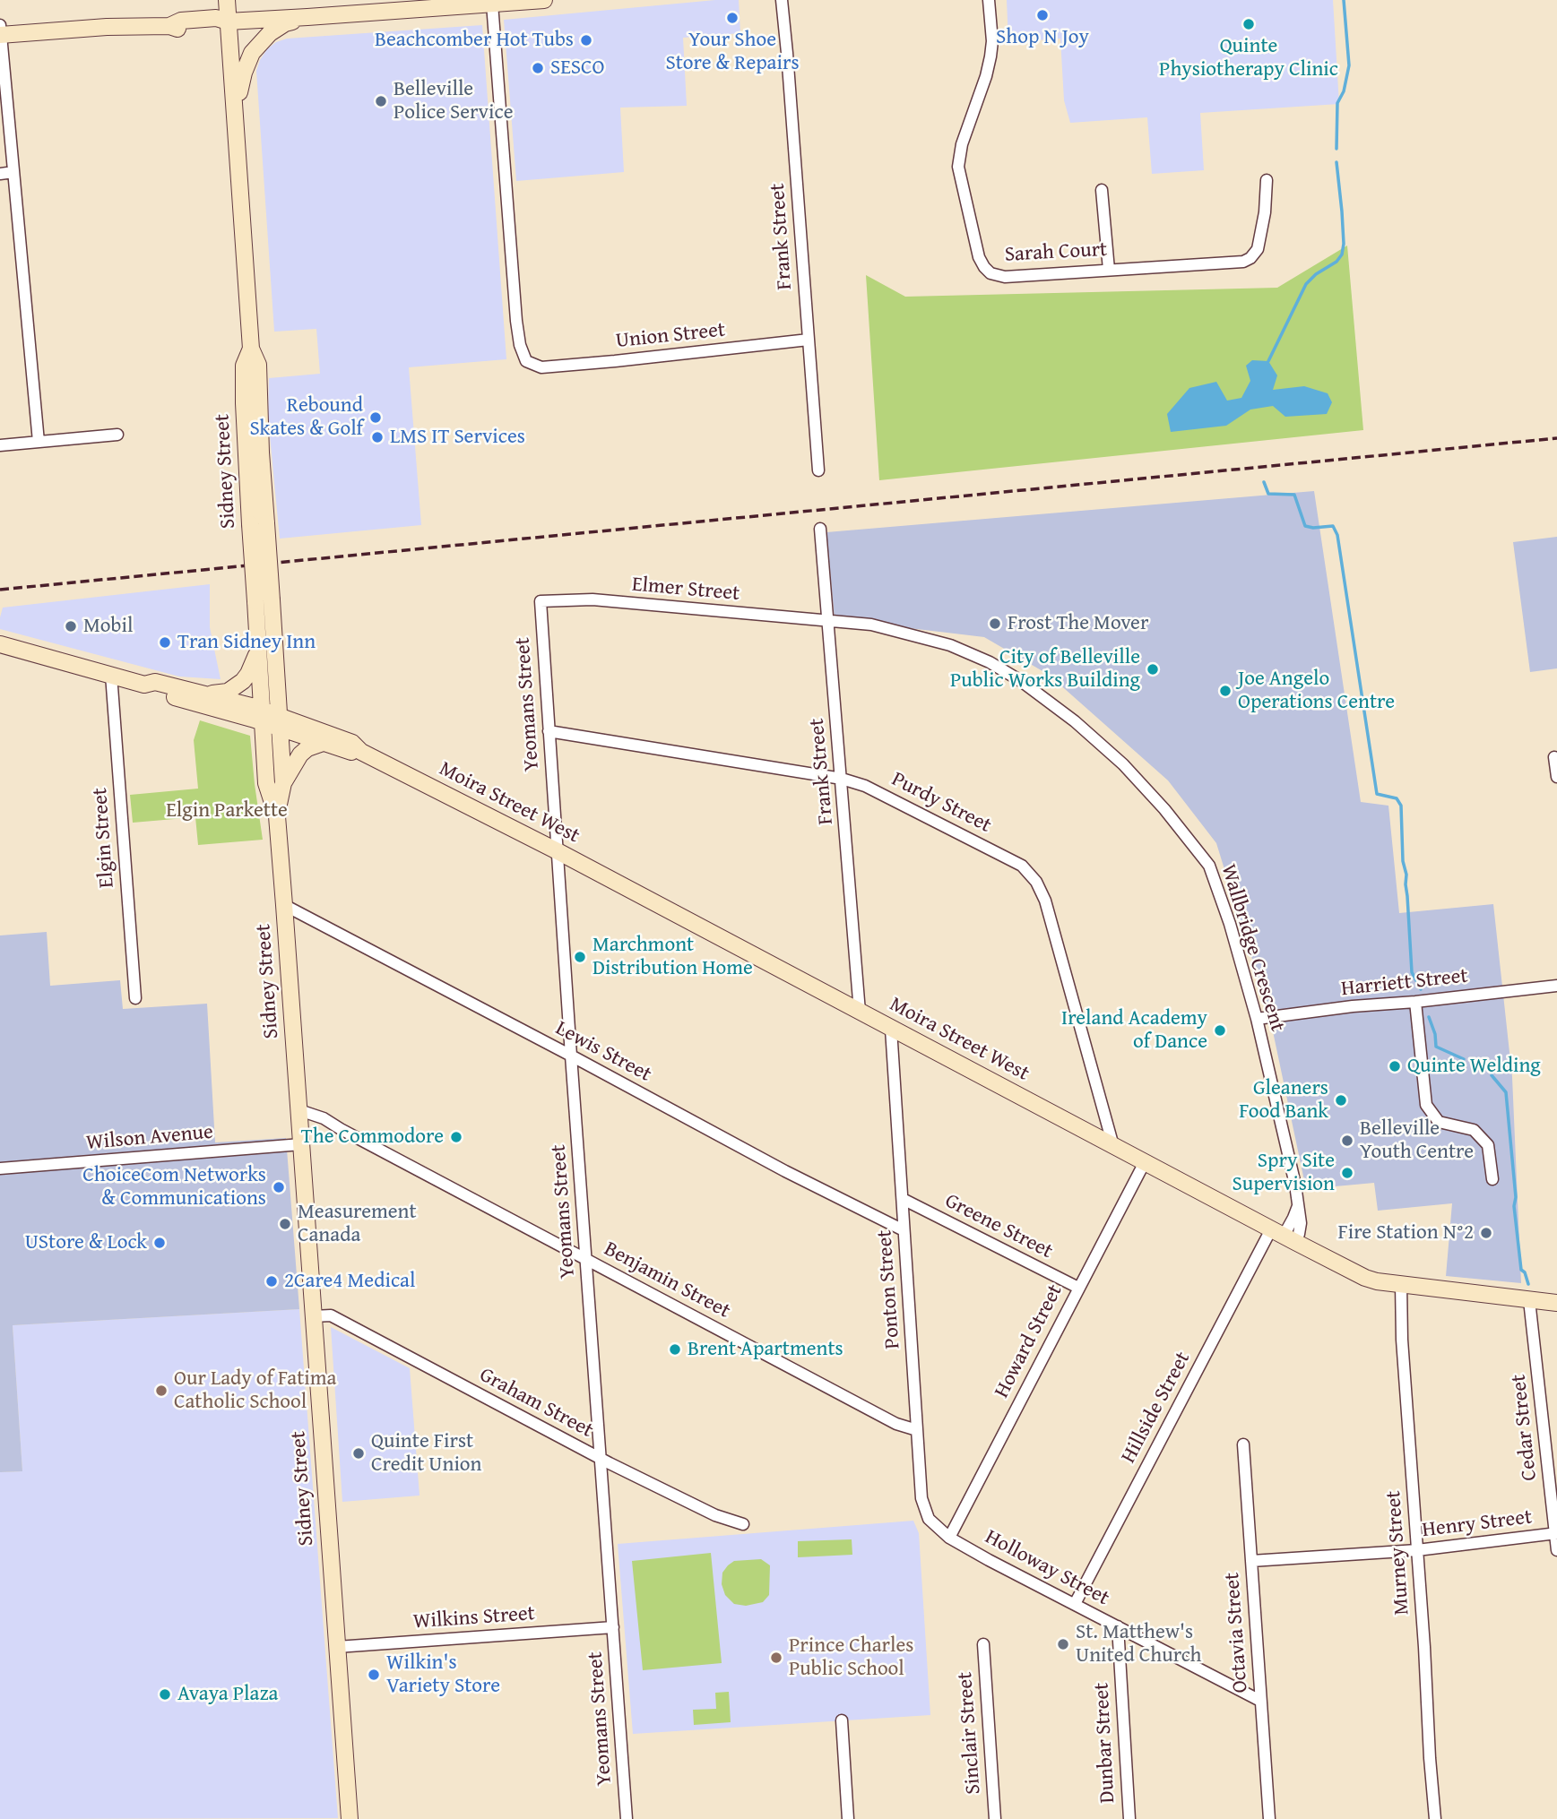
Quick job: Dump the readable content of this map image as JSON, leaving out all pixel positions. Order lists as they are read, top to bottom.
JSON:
{
  "streets": {
    "main road": ["Sidney Street", "Moira Street West"],
    "street": [
      "Frank Street",
      "Sarah Court",
      "Union Street",
      "Elmer Street",
      "Yeomans Street",
      "Purdy Street",
      "Elgin Street",
      "Wallbridge Crescent",
      "Harriett Street",
      "Lewis Street",
      "Wilson Avenue",
      "Greene Street",
      "Benjamin Street",
      "Ponton Street",
      "Howard Street",
      "Graham Street",
      "Hillside Street",
      "Cedar Street",
      "Henry Street",
      "Murney Street",
      "Holloway Street",
      "Wilkins Street",
      "Octavia Street",
      "Sinclair Street",
      "Dunbar Street"
    ]
  },
  "crossings": [
    ["Frank Street", "Union Street"],
    ["Frank Street", "Elmer Street"],
    ["Frank Street", "Moira Street West"],
    ["Frank Street", "Purdy Street"],
    ["Frank Street", "Wallbridge Crescent"],
    ["Sidney Street", "Moira Street West"],
    ["Sidney Street", "Lewis Street"],
    ["Sidney Street", "Wilson Avenue"],
    ["Sidney Street", "Benjamin Street"],
    ["Sidney Street", "Graham Street"],
    ["Sidney Street", "Wilkins Street"],
    ["Elmer Street", "Yeomans Street"],
    ["Elmer Street", "Wallbridge Crescent"],
    ["Yeomans Street", "Moira Street West"],
    ["Yeomans Street", "Purdy Street"],
    ["Yeomans Street", "Lewis Street"],
    ["Yeomans Street", "Benjamin Street"],
    ["Yeomans Street", "Graham Street"],
    ["Yeomans Street", "Wilkins Street"],
    ["Moira Street West", "Purdy Street"],
    ["Moira Street West", "Elgin Street"],
    ["Moira Street West", "Wallbridge Crescent"],
    ["Moira Street West", "Ponton Street"],
    ["Moira Street West", "Howard Street"],
    ["Moira Street West", "Hillside Street"],
    ["Moira Street West", "Cedar Street"],
    ["Moira Street West", "Murney Street"],
    ["Wallbridge Crescent", "Harriett Street"],
    ["Wallbridge Crescent", "Hillside Street"],
    ["Lewis Street", "Ponton Street"],
    ["Greene Street", "Ponton Street"],
    ["Greene Street", "Howard Street"],
    ["Benjamin Street", "Ponton Street"],
    ["Ponton Street", "Howard Street"],
    ["Ponton Street", "Holloway Street"],
    ["Howard Street", "Holloway Street"],
    ["Hillside Street", "Holloway Street"],
    ["Cedar Street", "Henry Street"],
    ["Henry Street", "Murney Street"],
    ["Henry Street", "Octavia Street"],
    ["Holloway Street", "Octavia Street"],
    ["Holloway Street", "Dunbar Street"]
  ],
  "parks": ["Elgin Parkette"],
  "places": [
    "Shop N Joy",
    "Your Shoe Store & Repairs",
    "Quinte Physiotherapy Clinic",
    "Beachcomber Hot Tubs",
    "SESCO",
    "Belleville Police Service",
    "Rebound Skates & Golf",
    "LMS IT Services",
    "Frost The Mover",
    "Mobil",
    "Tran Sidney Inn",
    "City of Belleville Public Works Building",
    "Joe Angelo Operations Centre",
    "Marchmont Distribution Home",
    "Ireland Academy of Dance",
    "Quinte Welding",
    "Gleaners Food Bank",
    "The Commodore",
    "Belleville Youth Centre",
    "Spry Site Supervision",
    "ChoiceCom Networks & Communications",
    "Measurement Canada",
    "Fire Station N°2",
    "UStore & Lock",
    "2Care4 Medical",
    "Brent Apartments",
    "Our Lady of Fatima Catholic School",
    "Quinte First Credit Union",
    "St. Matthew's United Church",
    "Prince Charles Public School",
    "Wilkin's Variety Store",
    "Avaya Plaza"
  ]
}
